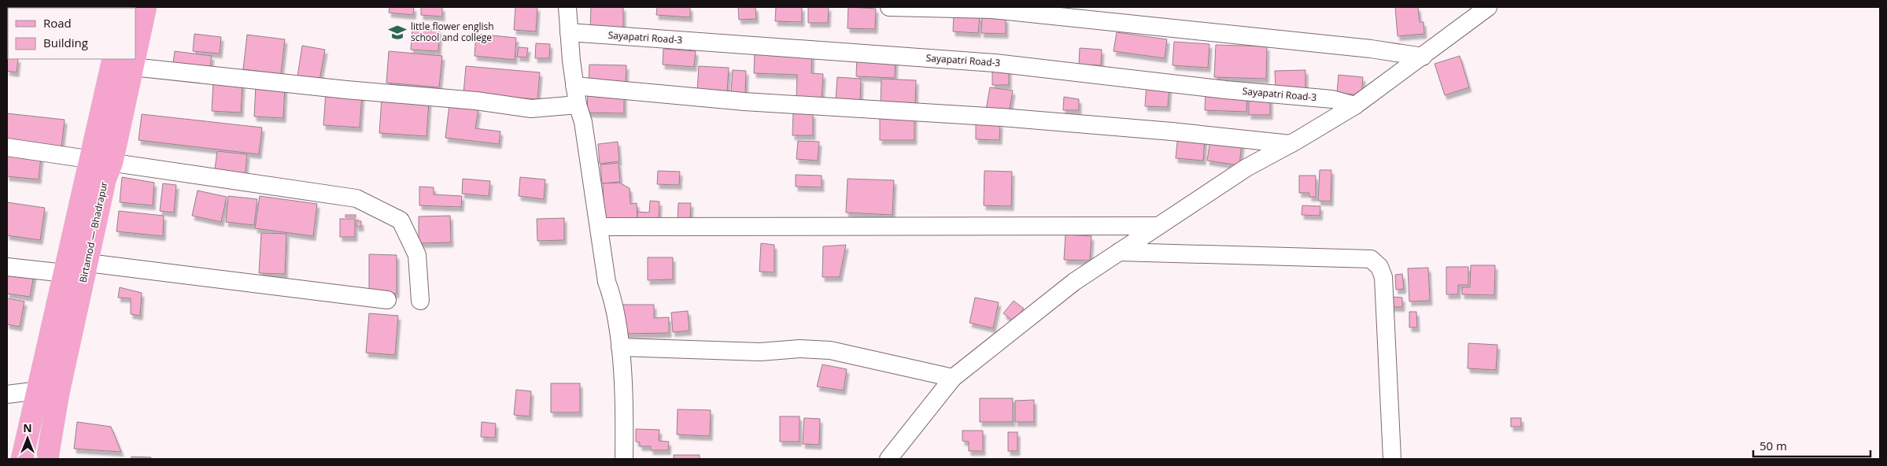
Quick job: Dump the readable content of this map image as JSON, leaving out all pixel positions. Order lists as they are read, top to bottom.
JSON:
{
  "streets": {
    "main road": ["Birtamod — Bhadrapur"],
    "street": ["Sayapatri Road-3"]
  },
  "places": {
    "school or university": ["little flower english school and college"]
  },
  "legend": ["Road", "Building"],
  "scale_bar": "50 m",
  "north": "top"
}
